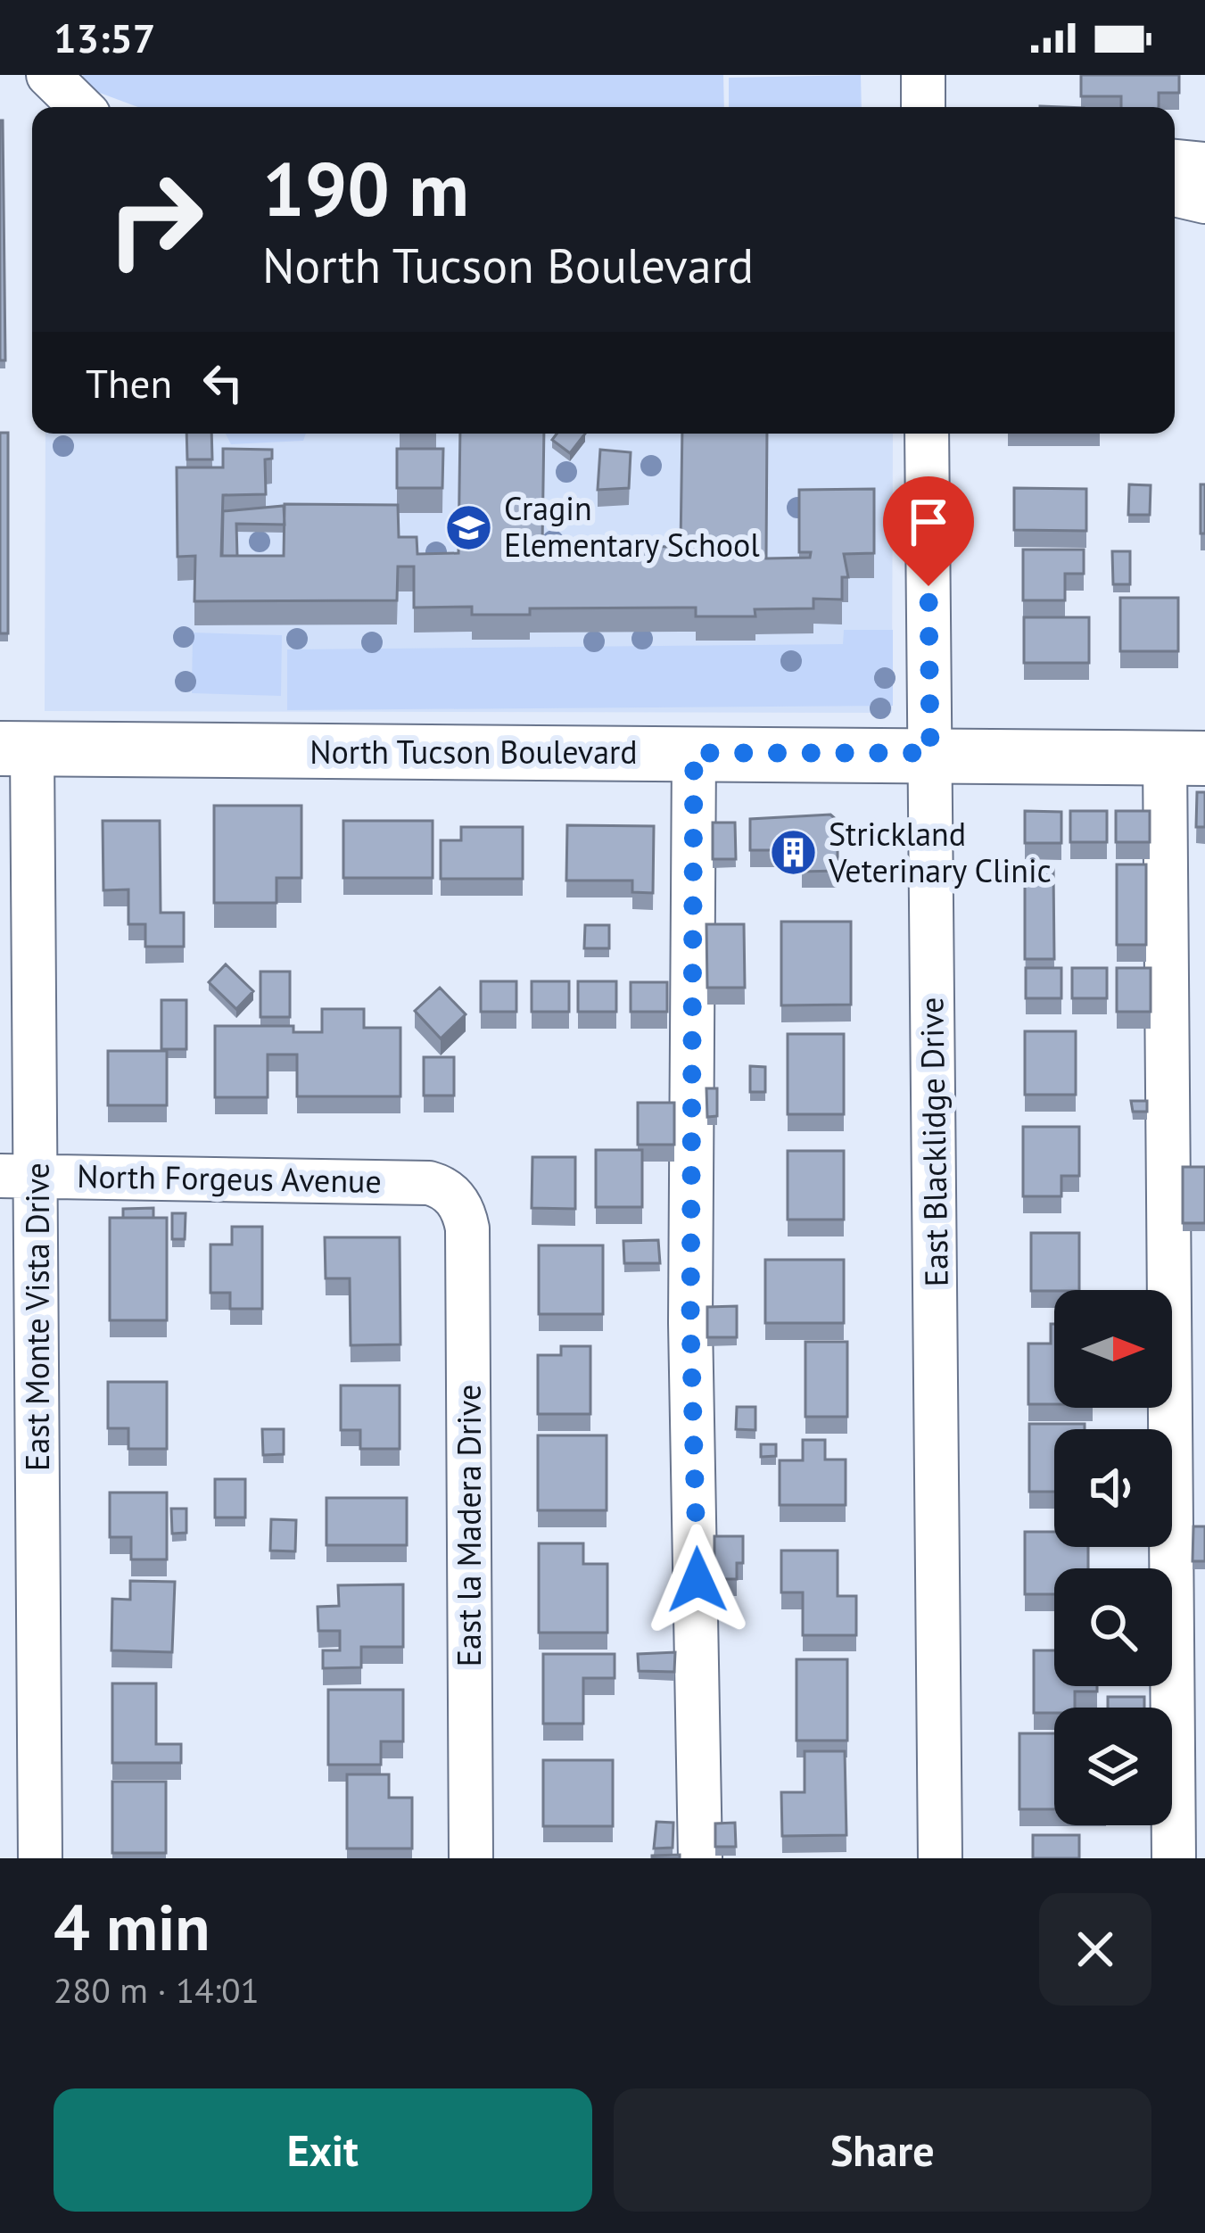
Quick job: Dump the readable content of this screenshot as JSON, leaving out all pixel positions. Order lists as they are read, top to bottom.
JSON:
{
  "streets": {
    "main road": ["North Tucson Boulevard"],
    "street": [
      "East Blacklidge Drive",
      "North Forgeus Avenue",
      "East Monte Vista Drive",
      "East la Madera Drive"
    ]
  },
  "crossings": [
    ["North Tucson Boulevard", "East Blacklidge Drive"],
    ["North Tucson Boulevard", "East Monte Vista Drive"],
    ["North Forgeus Avenue", "East Monte Vista Drive"],
    ["North Forgeus Avenue", "East la Madera Drive"]
  ],
  "places": {
    "school or university": ["Cragin Elementary School"],
    "building": ["Strickland Veterinary Clinic"]
  },
  "north": "right",
  "page": {
    "status": "13:57",
    "turn": ["190 m", "North Tucson Boulevard"],
    "then": "Then",
    "heading": ["4 min", "280 m · 14:01"],
    "buttons": ["Exit", "Share"]
  }
}
